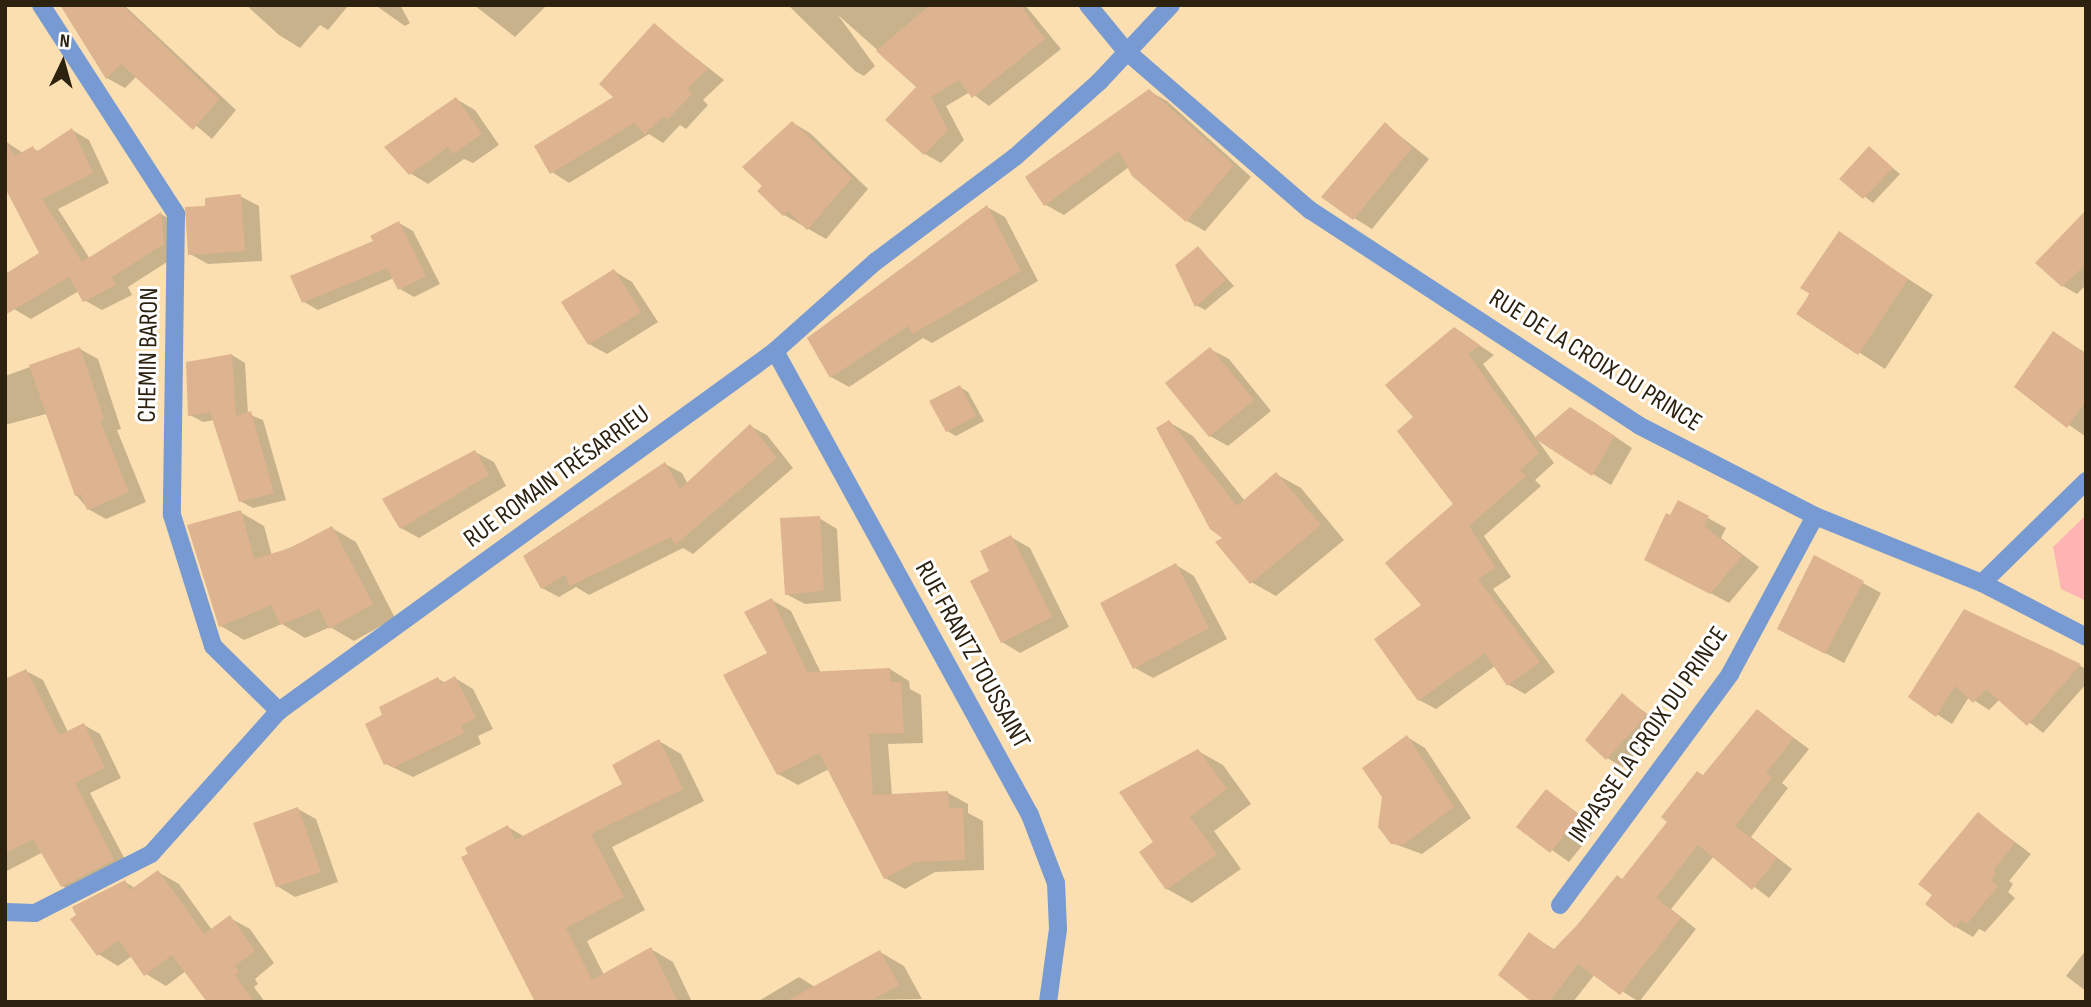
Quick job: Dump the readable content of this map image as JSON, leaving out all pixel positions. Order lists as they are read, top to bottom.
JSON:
{
  "streets": {
    "street": [
      "CHEMIN BARON",
      "RUE DE LA CROIX DU PRINCE",
      "RUE ROMAIN TRÉSARRIEU",
      "RUE FRANTZ TOUSSAINT",
      "IMPASSE LA CROIX DU PRINCE"
    ]
  },
  "crossings": [
    ["CHEMIN BARON", "RUE ROMAIN TRÉSARRIEU"],
    ["RUE DE LA CROIX DU PRINCE", "RUE ROMAIN TRÉSARRIEU"],
    ["RUE DE LA CROIX DU PRINCE", "IMPASSE LA CROIX DU PRINCE"],
    ["RUE ROMAIN TRÉSARRIEU", "RUE FRANTZ TOUSSAINT"]
  ],
  "north": "top"
}
